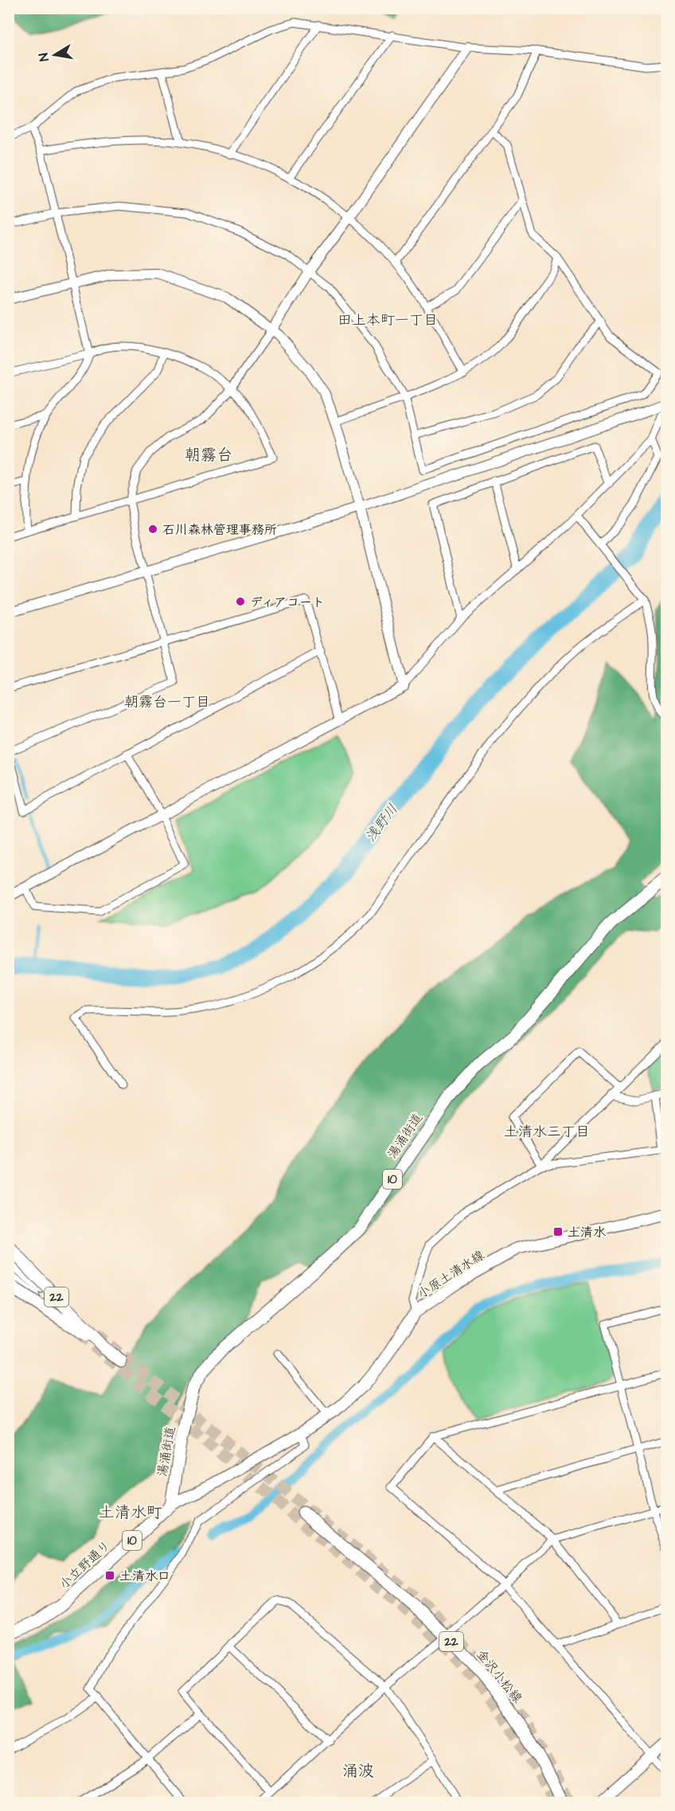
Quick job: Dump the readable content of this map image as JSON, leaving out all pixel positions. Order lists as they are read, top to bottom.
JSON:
{
  "streets": {
    "main road": [
      "湯涌街道",
      "10",
      "小原土清水線",
      "22",
      "小立野通り",
      "金沢小松線"
    ]
  },
  "crossings": [
    ["湯涌街道", "小原土清水線"],
    ["湯涌街道", "小立野通り"],
    ["小原土清水線", "小立野通り"]
  ],
  "districts": [
    "田上本町一丁目",
    "朝霧台",
    "朝霧台一丁目",
    "土清水三丁目",
    "土清水町",
    "涌波"
  ],
  "water": ["浅野川"],
  "places": {
    "other": ["石川森林管理事務所", "ディアコート"],
    "transit": ["土清水", "土清水口"]
  },
  "north": "left"
}
